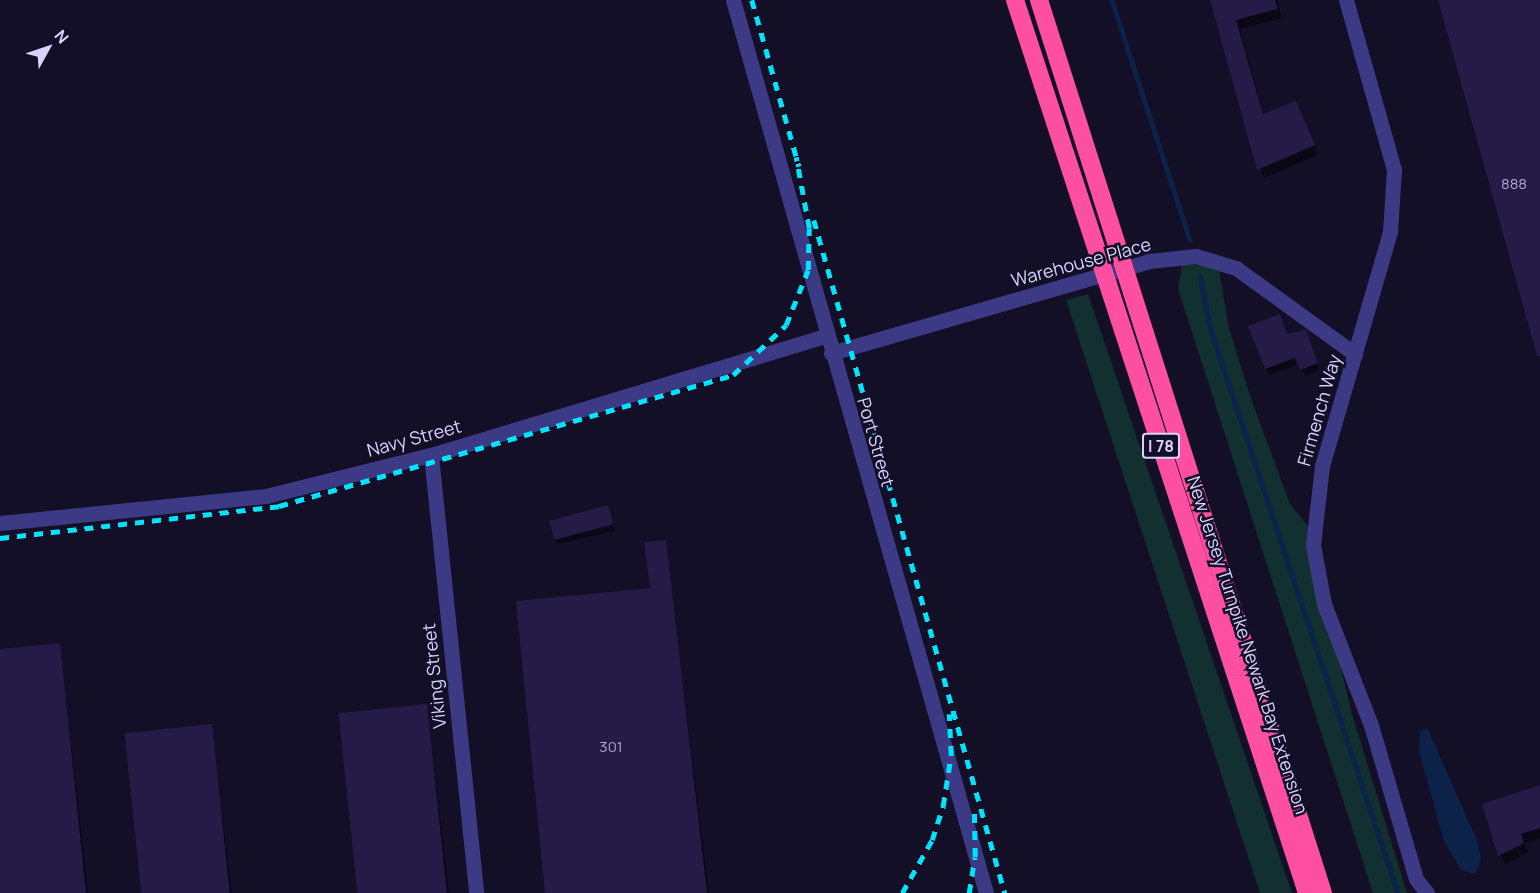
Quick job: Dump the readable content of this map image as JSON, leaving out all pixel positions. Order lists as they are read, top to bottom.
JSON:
{
  "streets": {
    "highway": ["I 78", "New Jersey Turnpike Newark Bay Extension"],
    "street": [
      "Warehouse Place",
      "Firmench Way",
      "Navy Street",
      "Port Street",
      "Viking Street"
    ]
  },
  "crossings": [
    ["Warehouse Place", "Firmench Way"],
    ["Warehouse Place", "Port Street"],
    ["Navy Street", "Port Street"],
    ["Navy Street", "Viking Street"]
  ],
  "house_numbers": ["888", "301"],
  "north": "top right"
}
